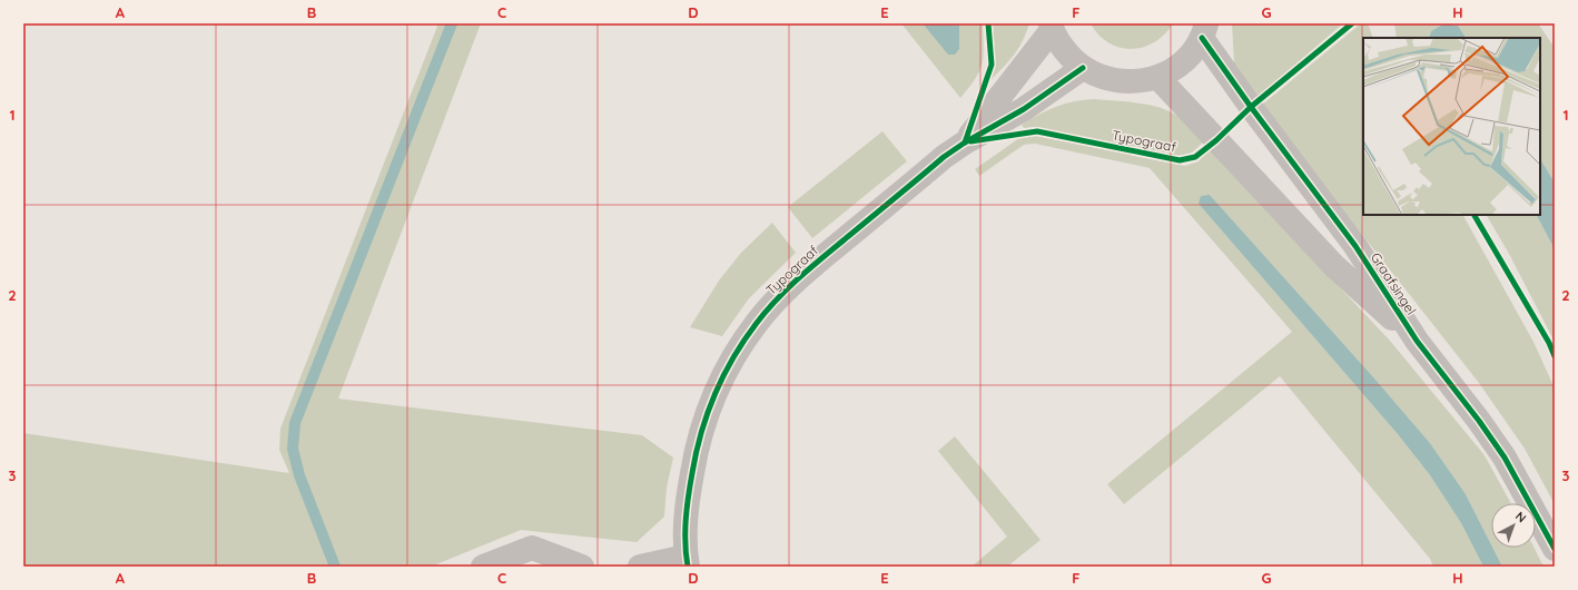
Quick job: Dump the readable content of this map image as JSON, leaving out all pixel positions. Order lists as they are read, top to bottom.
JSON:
{
  "streets": {
    "street": ["Typograaf", "Graafsingel"]
  },
  "north": "top right",
  "grid": {
    "columns": [
      "A",
      "B",
      "C",
      "D",
      "E",
      "F",
      "G",
      "H"
    ],
    "rows": ["1", "2", "3"]
  }
}
